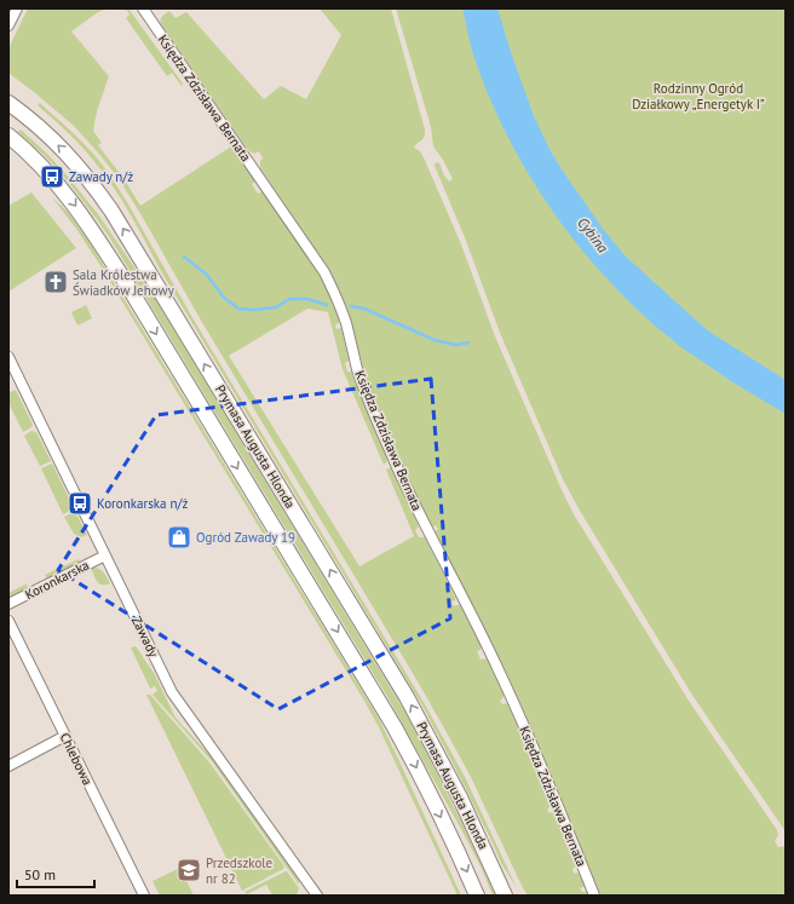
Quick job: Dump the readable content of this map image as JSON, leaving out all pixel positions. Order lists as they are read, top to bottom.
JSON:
{
  "streets": {
    "main road": ["Prymasa Augusta Hlonda"],
    "street": [
      "Księdza Zdzisława Bernata",
      "Koronkarska",
      "Zawady",
      "Chlebowa"
    ]
  },
  "crossings": [
    ["Koronkarska", "Zawady"]
  ],
  "water": ["Cybina"],
  "parks": ["Rodzinny Ogród Działkowy „Energetyk I”"],
  "places": {
    "bus stop": ["Zawady n/ż", "Koronkarska n/ż"],
    "church": ["Sala Królestwa Świadków Jehowy"],
    "shop": ["Ogród Zawady 19"],
    "school or university": ["Przedszkole nr 82"]
  },
  "scale_bar": "50 m"
}
